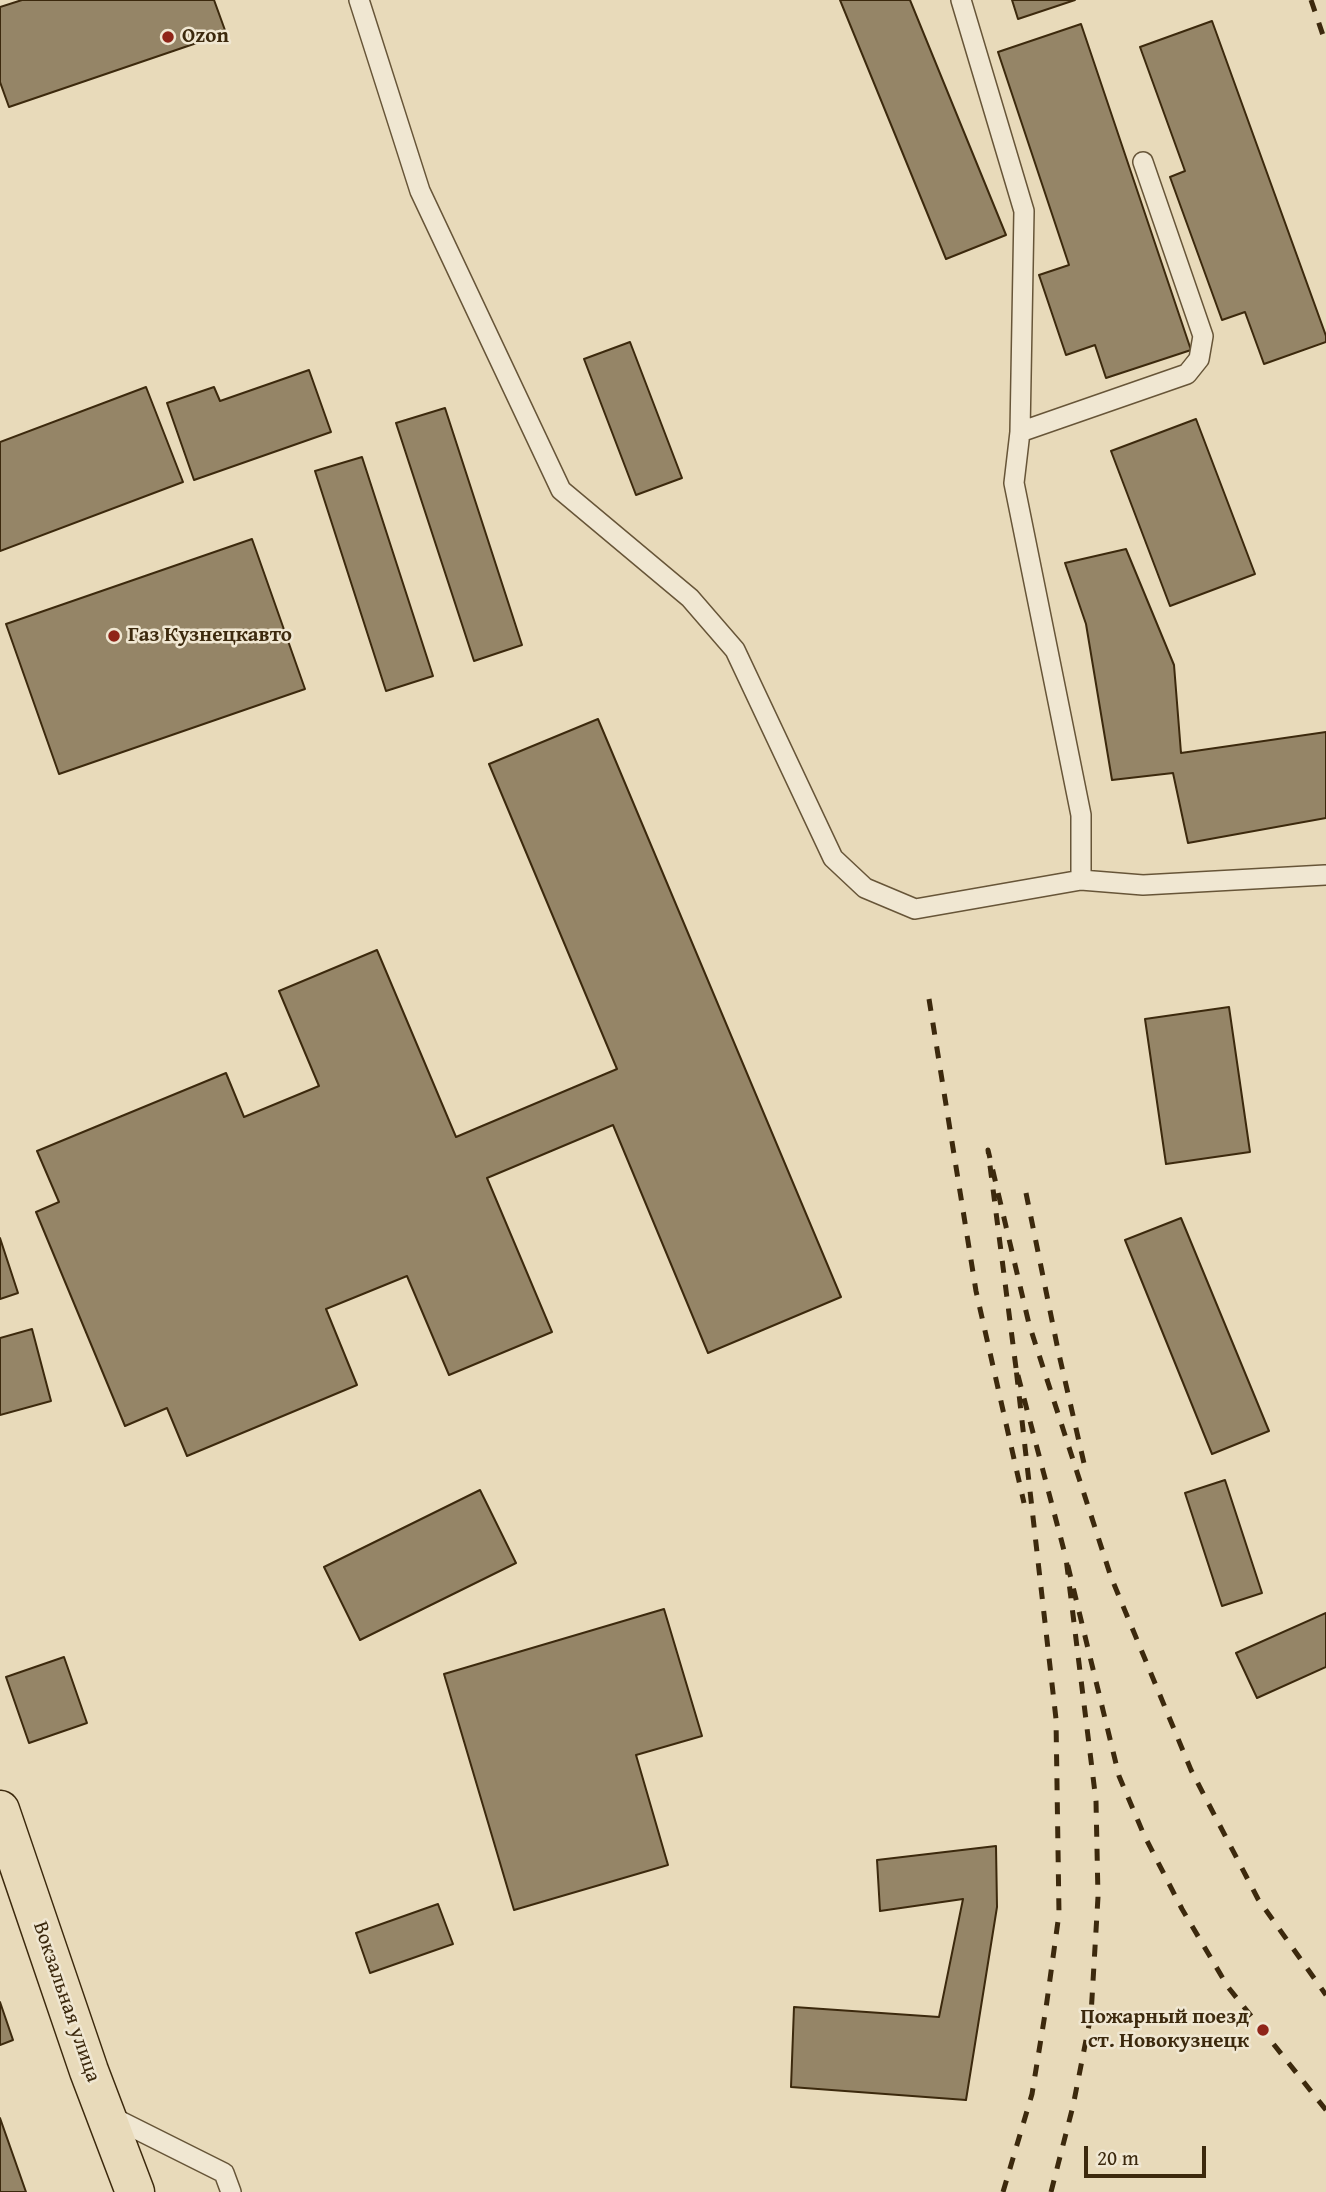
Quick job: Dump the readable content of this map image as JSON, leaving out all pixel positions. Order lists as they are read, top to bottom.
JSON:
{
  "streets": {
    "main road": ["Вокзальная улица"]
  },
  "places": ["Ozon", "Газ Кузнецкавто", "Пожарный поезд ст. Новокузнецк"],
  "scale_bar": "20 m"
}
